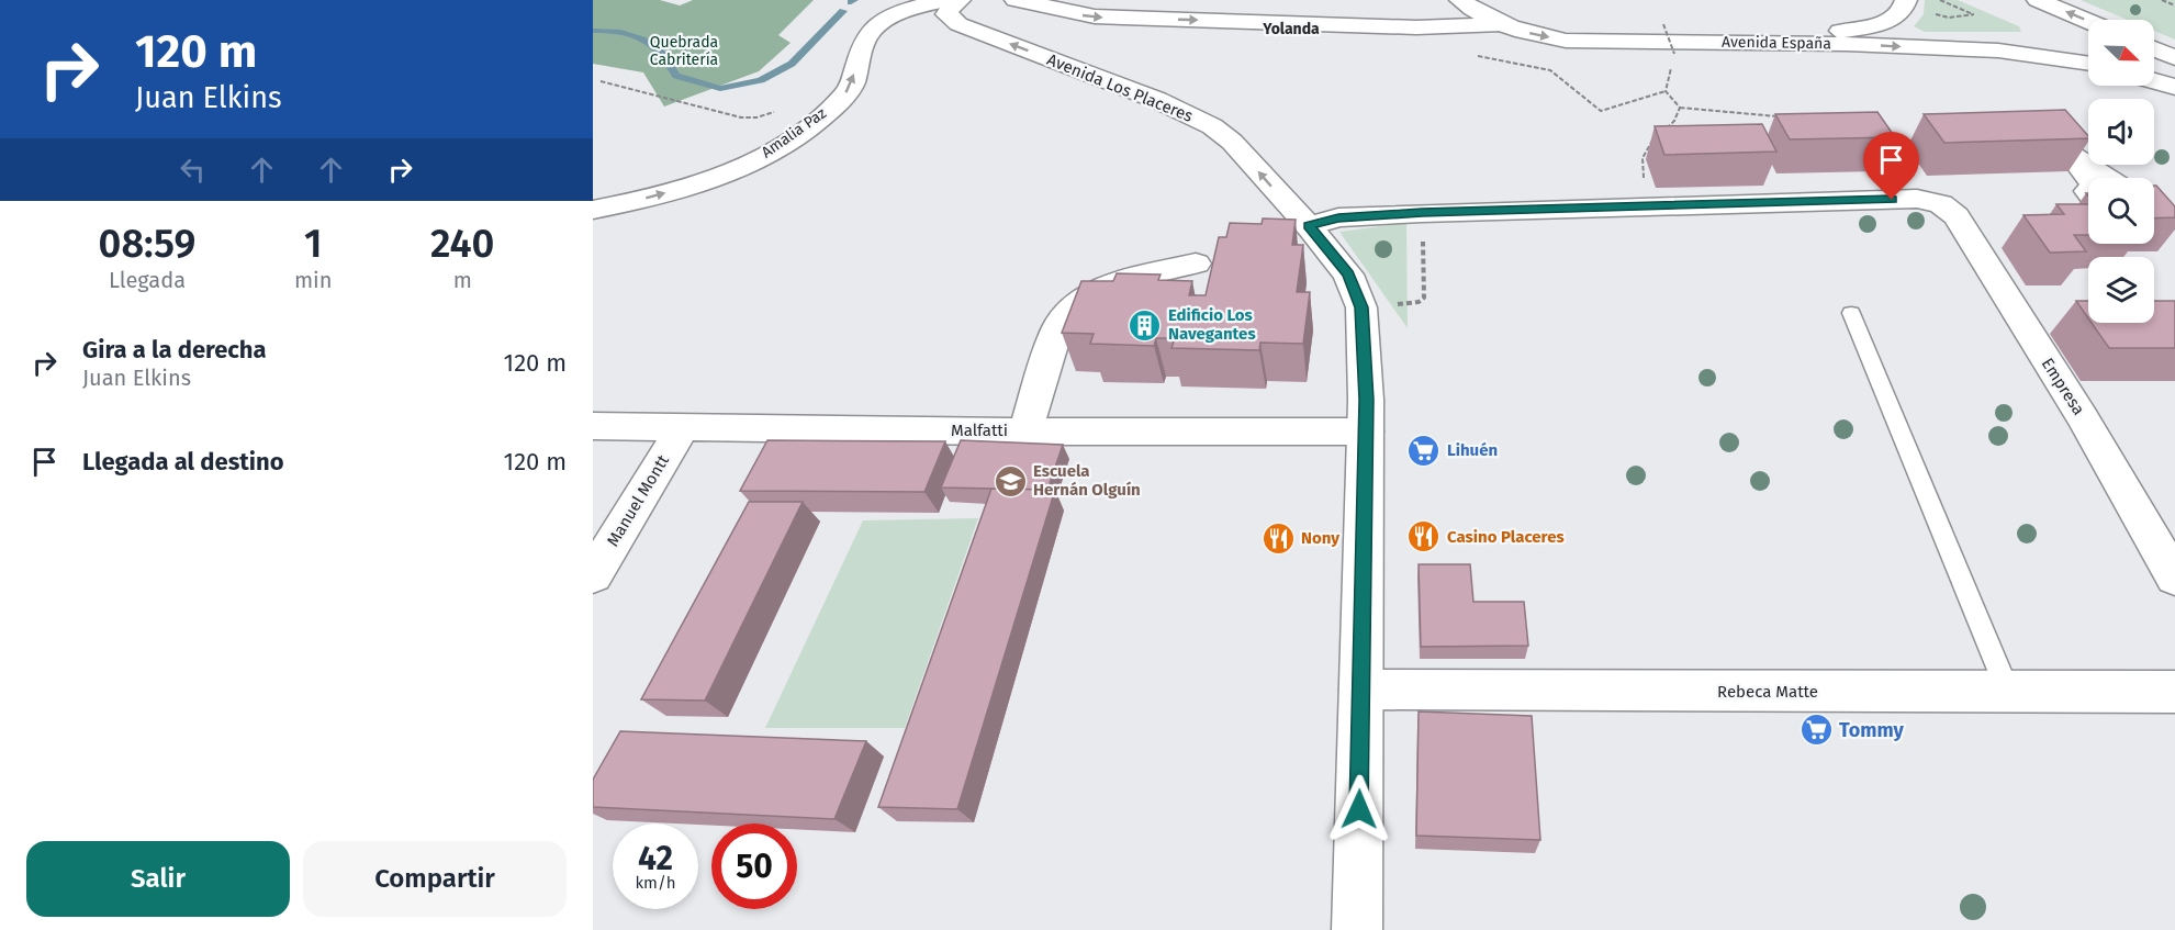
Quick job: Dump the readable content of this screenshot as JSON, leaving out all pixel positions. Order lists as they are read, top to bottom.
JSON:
{
  "streets": {
    "street": [
      "Avenida España",
      "Avenida Los Placeres",
      "Amalia Paz",
      "Empresa",
      "Malfatti",
      "Manuel Montt",
      "Rebeca Matte"
    ]
  },
  "crossings": [
    ["Avenida Los Placeres", "Malfatti"],
    ["Avenida Los Placeres", "Rebeca Matte"],
    ["Malfatti", "Manuel Montt"]
  ],
  "one_way": ["Avenida Los Placeres", "Amalia Paz"],
  "districts": ["Yolanda"],
  "parks": ["Quebrada Cabritería"],
  "places": {
    "building": ["Edificio Los Navegantes"],
    "supermarket": ["Lihuén", "Tommy"],
    "school or university": ["Escuela Hernán Olguín"],
    "restaurant": ["Casino Placeres", "Nony"]
  },
  "north": "bottom right",
  "page": {
    "turn": ["120 m", "Juan Elkins"],
    "eta": [
      "08:59",
      "Llegada",
      "1",
      "min",
      "240",
      "m"
    ],
    "list": [
      {
        "name": "Gira a la derecha",
        "note": "Juan Elkins",
        "value": "120 m"
      },
      {
        "name": "Llegada al destino",
        "value": "120 m"
      }
    ],
    "speed": "42 km/h",
    "limit": "50",
    "buttons": ["Salir", "Compartir"]
  }
}
